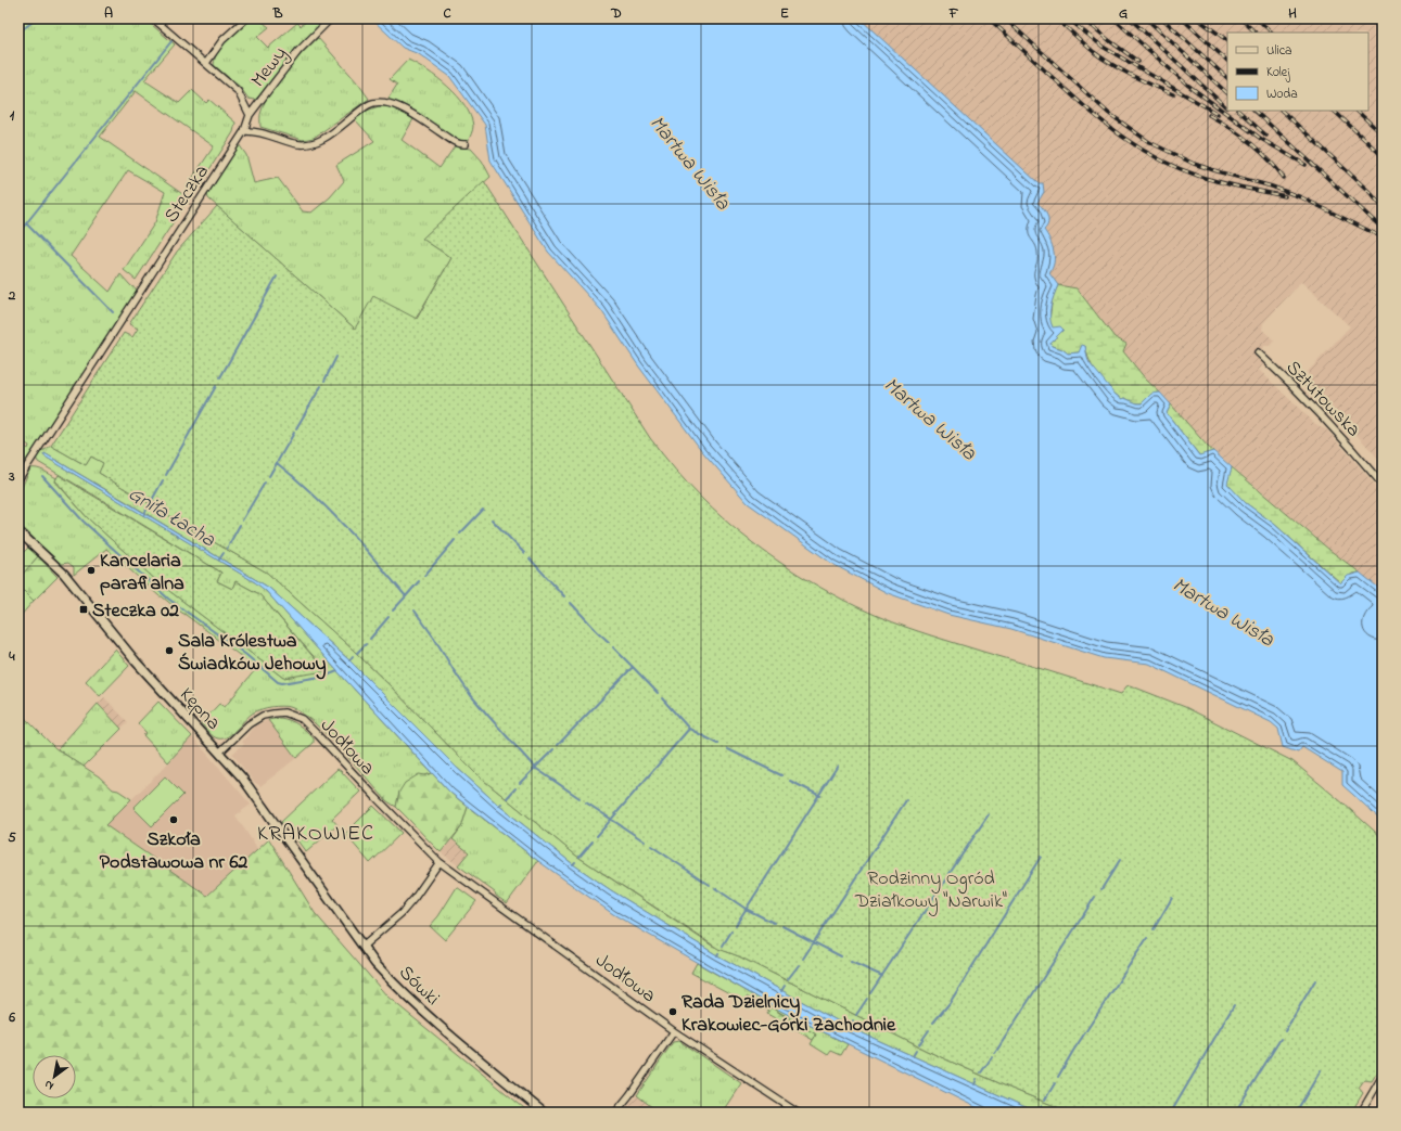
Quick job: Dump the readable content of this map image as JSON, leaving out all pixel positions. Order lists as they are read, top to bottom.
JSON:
{
  "streets": {
    "street": [
      "Mewy",
      "Steczka",
      "Sztutowska",
      "Kępna",
      "Jodłowa",
      "Sówki"
    ]
  },
  "crossings": [
    ["Mewy", "Steczka"],
    ["Kępna", "Jodłowa"],
    ["Kępna", "Sówki"]
  ],
  "districts": ["KRAKOWIEC"],
  "water": ["Martwa Wisła", "Gniła Łacha"],
  "parks": ["Rodzinny Ogród Działkowy \"Narwik\""],
  "places": {
    "other": [
      "Kancelaria parafialna",
      "Sala Królestwa Świadków Jehowy",
      "Szkoła Podstawowa nr 62",
      "Rada Dzielnicy Krakowiec-Górki Zachodnie"
    ],
    "transit": ["Steczka 02"]
  },
  "legend": ["Ulica", "Kolej", "Woda"],
  "north": "bottom left",
  "grid": {
    "columns": [
      "A",
      "B",
      "C",
      "D",
      "E",
      "F",
      "G",
      "H"
    ],
    "rows": [
      "1",
      "2",
      "3",
      "4",
      "5",
      "6"
    ]
  }
}
